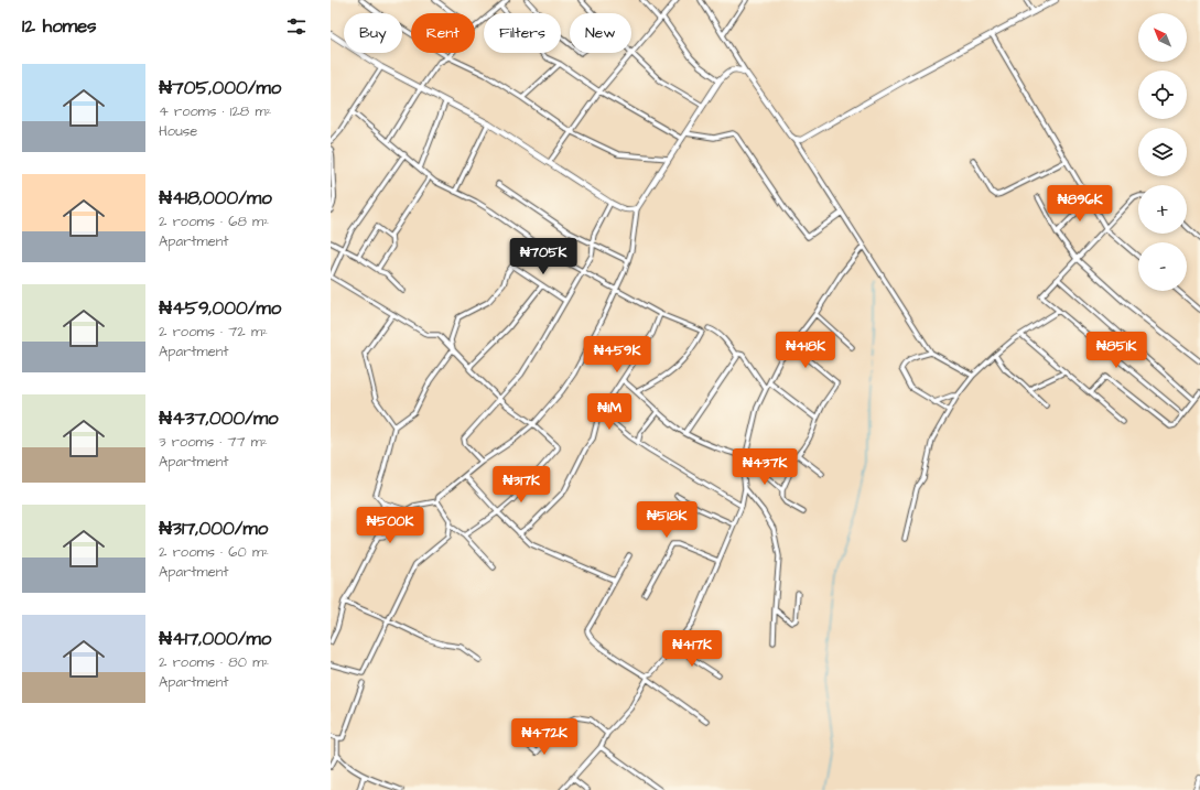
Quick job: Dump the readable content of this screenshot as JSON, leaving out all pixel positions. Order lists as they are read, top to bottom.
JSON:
{
  "north": "top left",
  "page": {
    "heading": "12 homes",
    "map_buttons": ["+", "−"],
    "chip": [
      "Buy",
      "Rent",
      "Filters",
      "New"
    ],
    "list": [
      {
        "name": "₦705,000/mo",
        "note": "4 rooms · 128 m² · House"
      },
      {
        "name": "₦418,000/mo",
        "note": "2 rooms · 68 m² · Apartment"
      },
      {
        "name": "₦459,000/mo",
        "note": "2 rooms · 72 m² · Apartment"
      },
      {
        "name": "₦437,000/mo",
        "note": "3 rooms · 77 m² · Apartment"
      },
      {
        "name": "₦317,000/mo",
        "note": "2 rooms · 60 m² · Apartment"
      },
      {
        "name": "₦417,000/mo",
        "note": "2 rooms · 80 m² · Apartment"
      }
    ],
    "price": [
      "₦896K",
      "₦705K",
      "₦418K",
      "₦851K",
      "₦459K",
      "₦1M",
      "₦437K",
      "₦317K",
      "₦518K",
      "₦500K",
      "₦417K",
      "₦472K"
    ]
  }
}
